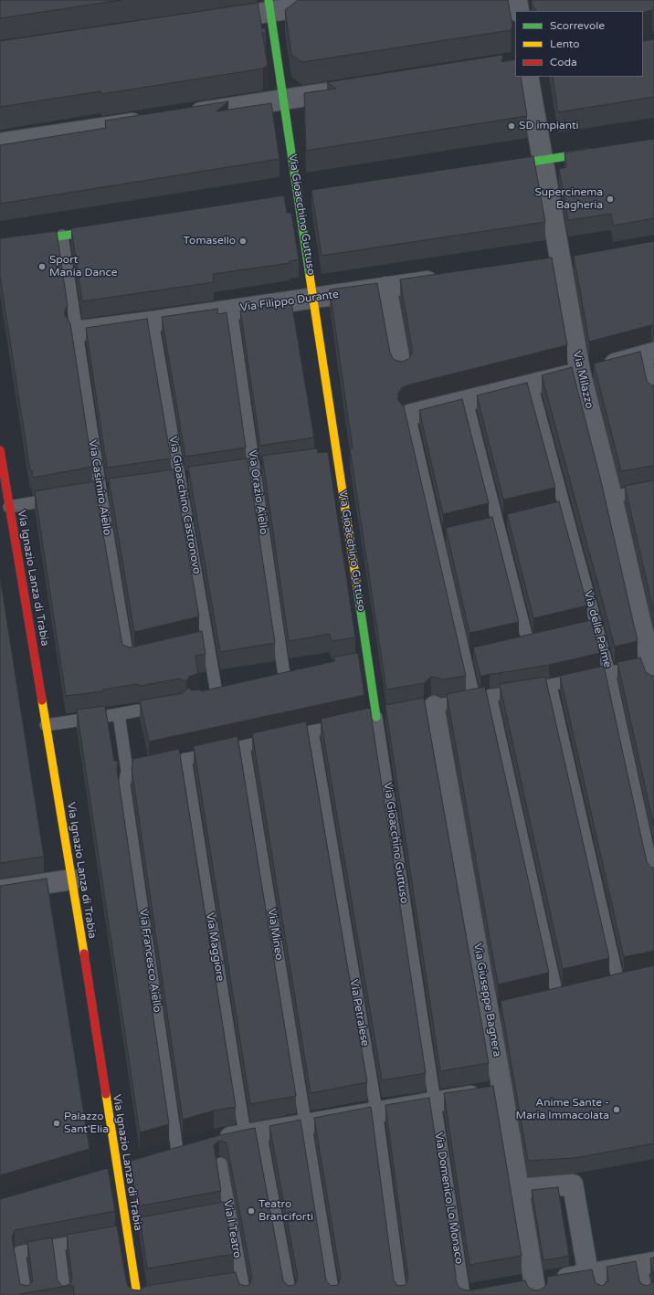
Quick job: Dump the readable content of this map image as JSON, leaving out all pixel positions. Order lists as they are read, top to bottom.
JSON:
{
  "streets": {
    "street": [
      "Via Gioacchino Guttuso",
      "Via Filippo Durante",
      "Via Milazzo",
      "Via Ignazio Lanza di Trabia",
      "Via Giuseppe Bagnera"
    ],
    "lane": [
      "Via Casimiro Aiello",
      "Via Orazio Aiello",
      "Via Gioacchino Castronovo",
      "Via delle Palme",
      "Via Mineo",
      "Via Maggiore",
      "Via Francesco Aiello",
      "Via Petralese",
      "Via Domenico Lo Monaco",
      "Via I Teatro"
    ]
  },
  "crossings": [
    ["Via Gioacchino Guttuso", "Via Filippo Durante"],
    ["Via Gioacchino Guttuso", "Via Domenico Lo Monaco"],
    ["Via Filippo Durante", "Via Casimiro Aiello"],
    ["Via Filippo Durante", "Via Orazio Aiello"],
    ["Via Filippo Durante", "Via Gioacchino Castronovo"]
  ],
  "places": [
    "SD impianti",
    "Supercinema Bagheria",
    "Tomasello",
    "Sport Mania Dance",
    "Anime Sante - Maria Immacolata",
    "Palazzo Sant'Elia",
    "Teatro Branciforti"
  ],
  "legend": ["Scorrevole", "Lento", "Coda"]
}
